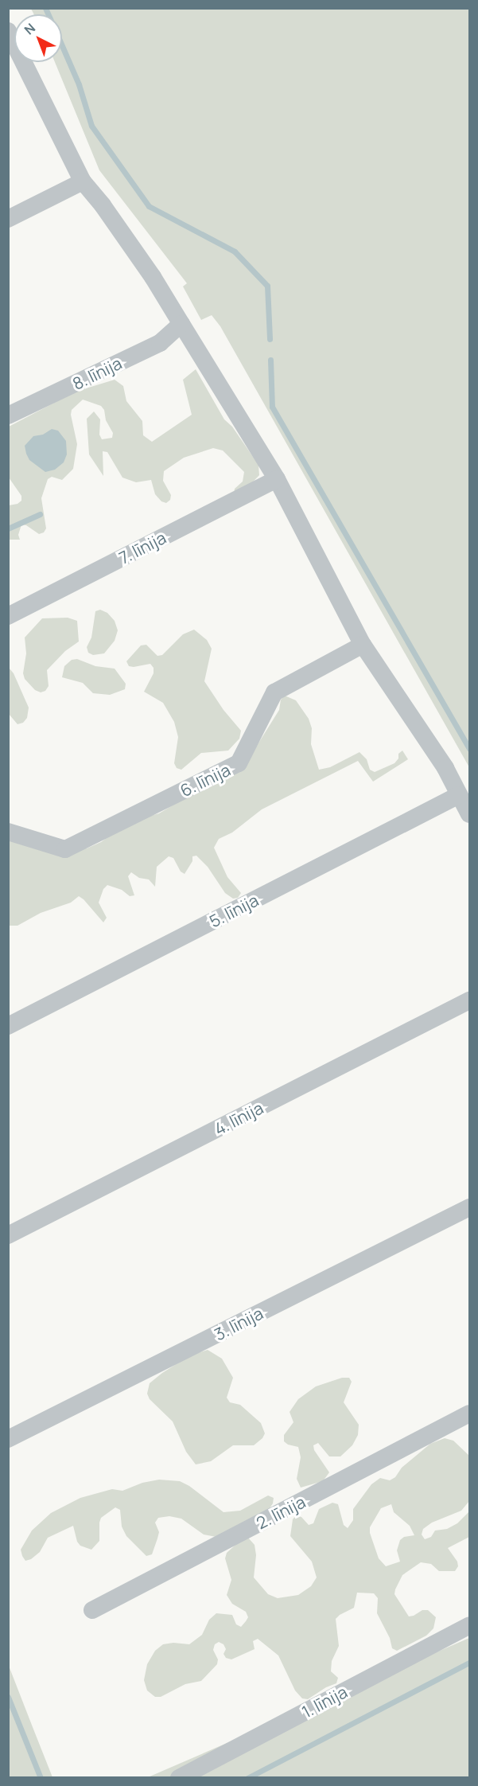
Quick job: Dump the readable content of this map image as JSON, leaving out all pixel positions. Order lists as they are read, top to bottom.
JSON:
{
  "streets": {
    "street": [
      "8. līnija",
      "7. līnija",
      "6. līnija",
      "5. līnija",
      "4. līnija",
      "3. līnija",
      "2. līnija",
      "1. līnija"
    ]
  },
  "north": "top left"
}
